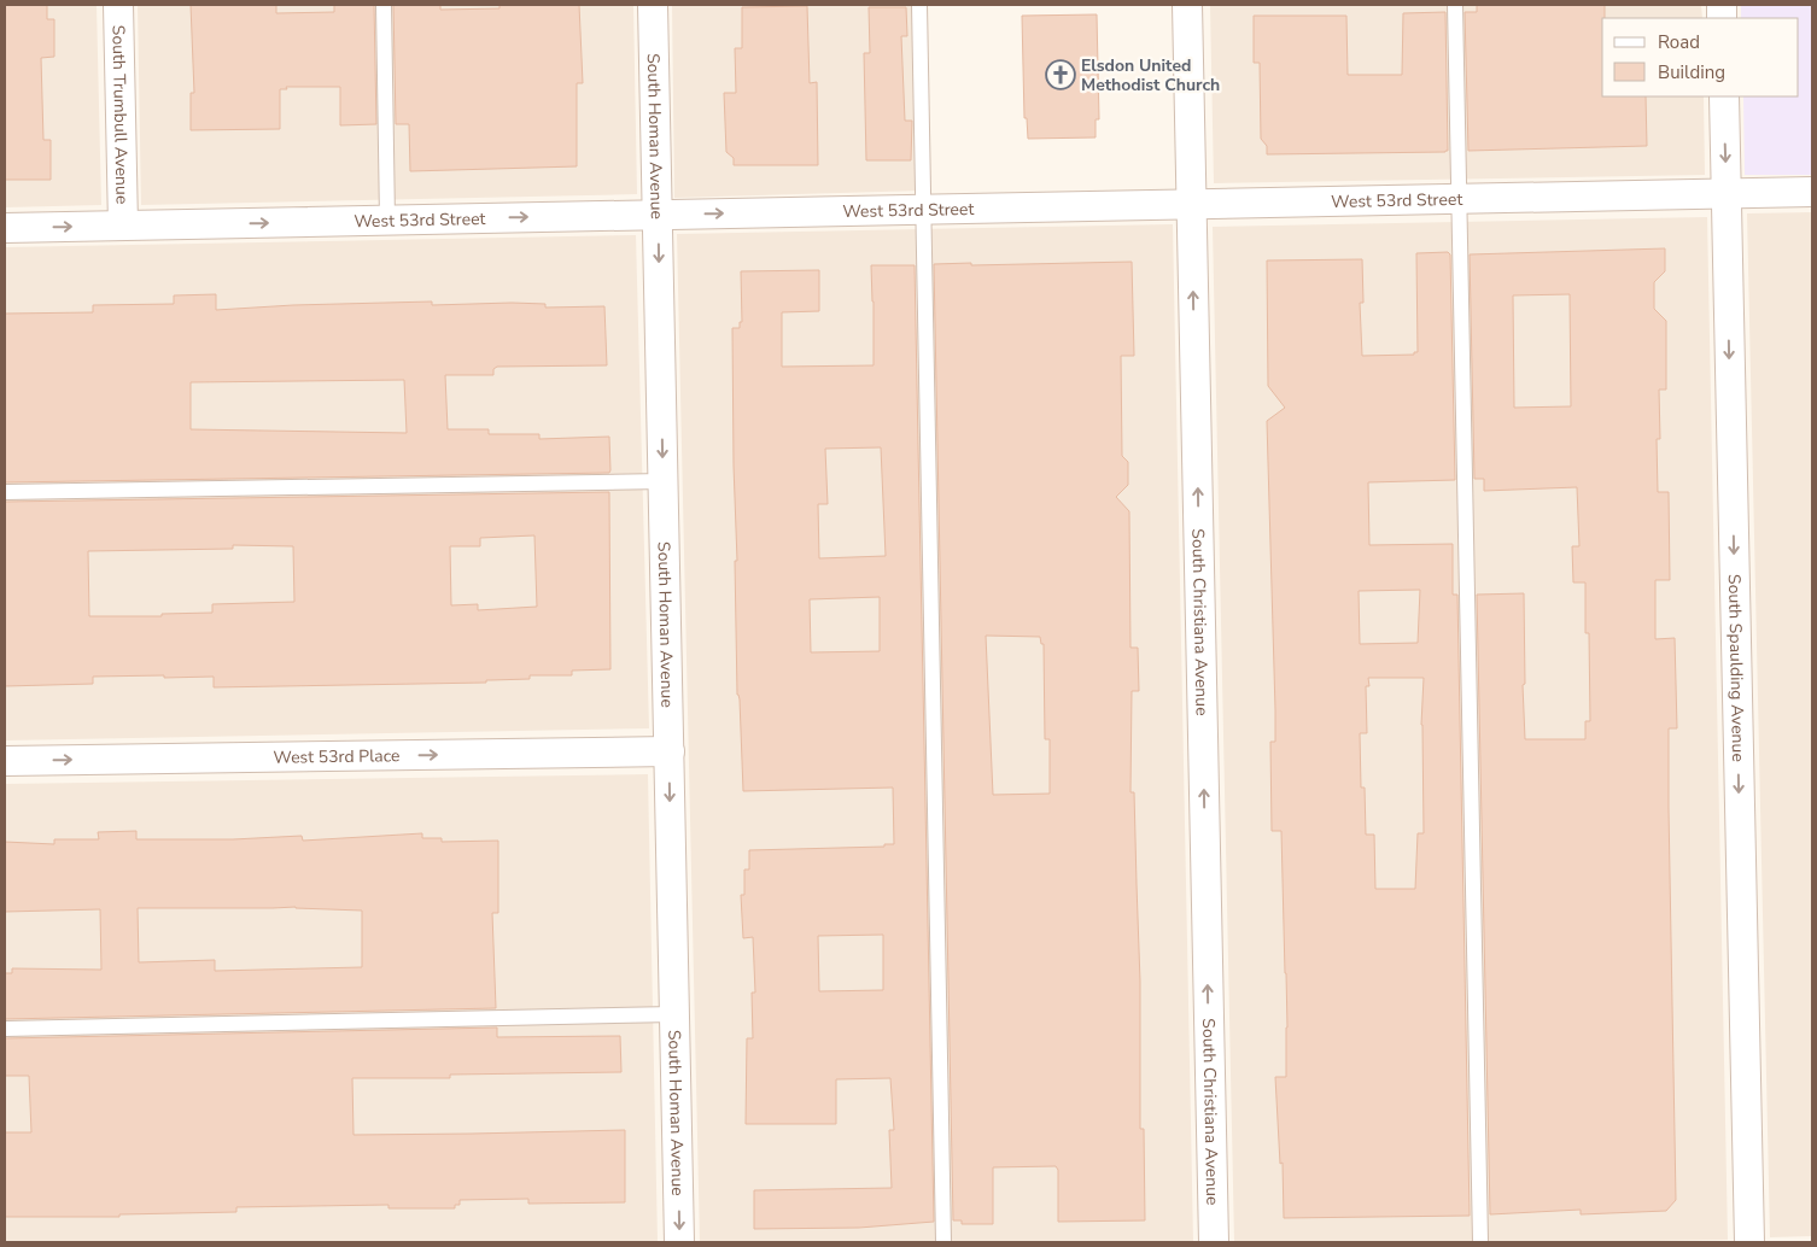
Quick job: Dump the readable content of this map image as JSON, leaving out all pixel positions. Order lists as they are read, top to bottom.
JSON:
{
  "streets": {
    "street": [
      "South Trumbull Avenue",
      "South Homan Avenue",
      "West 53rd Street",
      "South Christiana Avenue",
      "South Spaulding Avenue",
      "West 53rd Place"
    ]
  },
  "crossings": [
    ["South Trumbull Avenue", "West 53rd Street"],
    ["South Homan Avenue", "West 53rd Street"],
    ["South Homan Avenue", "West 53rd Place"],
    ["West 53rd Street", "South Christiana Avenue"],
    ["West 53rd Street", "South Spaulding Avenue"]
  ],
  "one_way": [
    "South Homan Avenue",
    "West 53rd Street",
    "South Christiana Avenue",
    "South Spaulding Avenue",
    "West 53rd Place"
  ],
  "places": {
    "church": ["Elsdon United Methodist Church"]
  },
  "legend": ["Road", "Building"]
}
